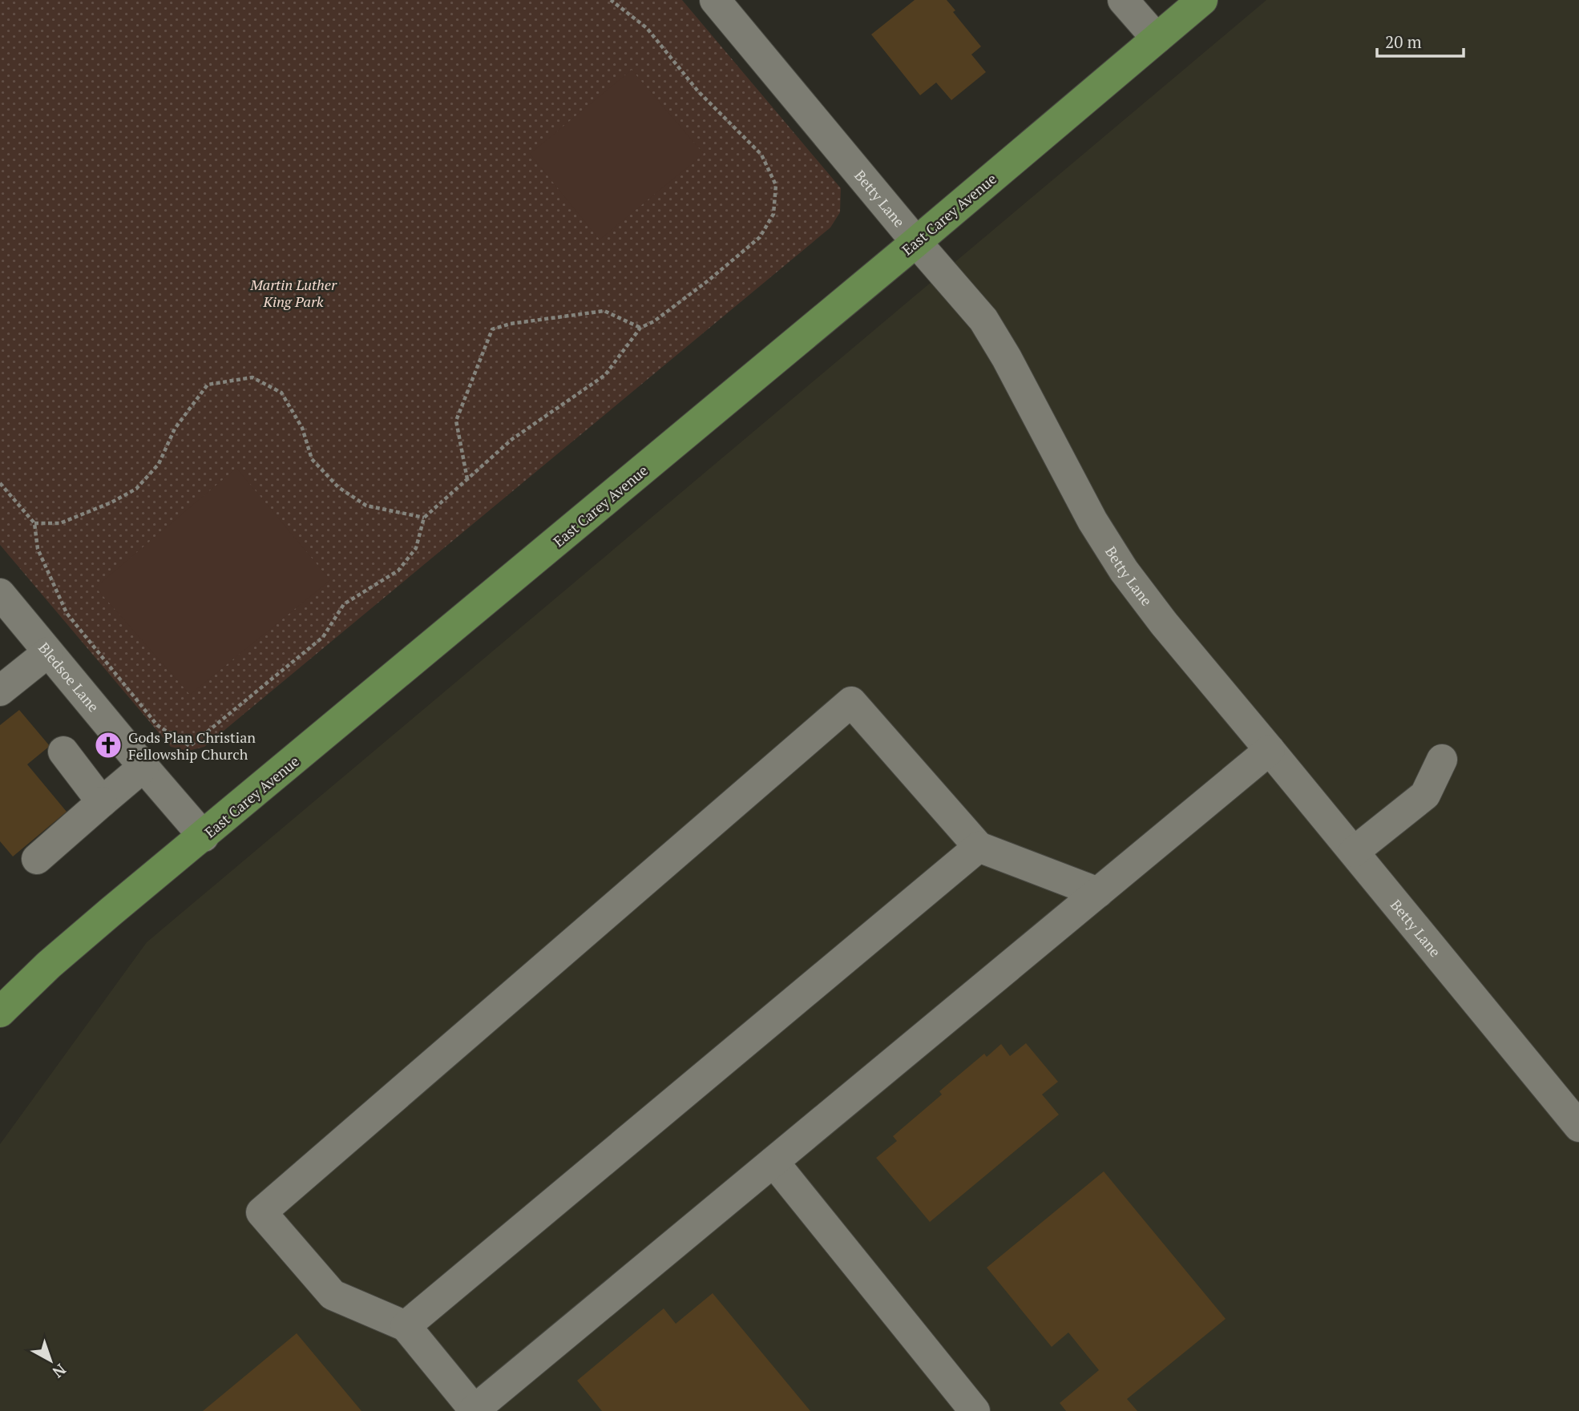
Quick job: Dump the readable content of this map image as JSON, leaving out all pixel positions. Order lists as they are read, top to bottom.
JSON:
{
  "streets": {
    "main road": ["East Carey Avenue"],
    "street": ["Betty Lane", "Bledsoe Lane"]
  },
  "crossings": [
    ["Betty Lane", "East Carey Avenue"],
    ["East Carey Avenue", "Bledsoe Lane"]
  ],
  "parks": ["Martin Luther King Park"],
  "places": {
    "church": ["Gods Plan Christian Fellowship Church"]
  },
  "scale_bar": "20 m",
  "north": "bottom right"
}
